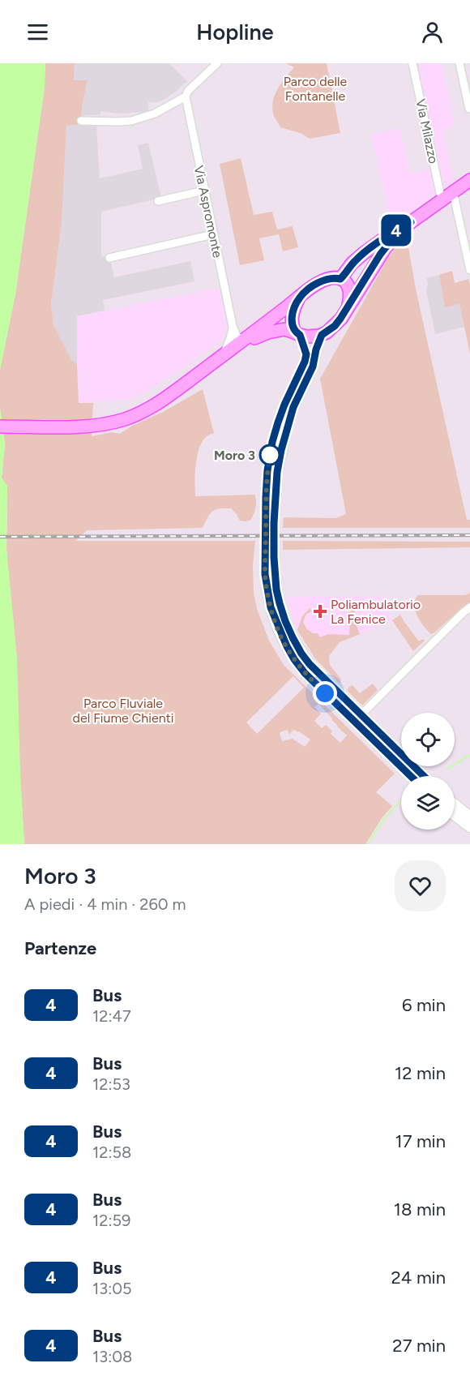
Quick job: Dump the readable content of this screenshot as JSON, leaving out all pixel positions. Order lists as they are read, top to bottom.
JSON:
{
  "streets": {
    "street": ["Via Milazzo", "Via Aspromonte"]
  },
  "parks": ["Parco delle Fontanelle", "Parco Fluviale del Fiume Chienti"],
  "places": {
    "other": ["Moro 3"],
    "health": ["Poliambulatorio La Fenice"]
  },
  "lines": ["bus line 4"],
  "page": {
    "header": "Hopline",
    "on_map": "4",
    "heading": [
      ["Moro 3", "A piedi · 4 min · 260 m"],
      "Partenze"
    ],
    "list": [
      {
        "mark": "4",
        "name": "Bus",
        "note": "12:47",
        "value": "6 min"
      },
      {
        "mark": "4",
        "name": "Bus",
        "note": "12:53",
        "value": "12 min"
      },
      {
        "mark": "4",
        "name": "Bus",
        "note": "12:58",
        "value": "17 min"
      },
      {
        "mark": "4",
        "name": "Bus",
        "note": "12:59",
        "value": "18 min"
      },
      {
        "mark": "4",
        "name": "Bus",
        "note": "13:05",
        "value": "24 min"
      },
      {
        "mark": "4",
        "name": "Bus",
        "note": "13:08",
        "value": "27 min"
      }
    ]
  }
}
